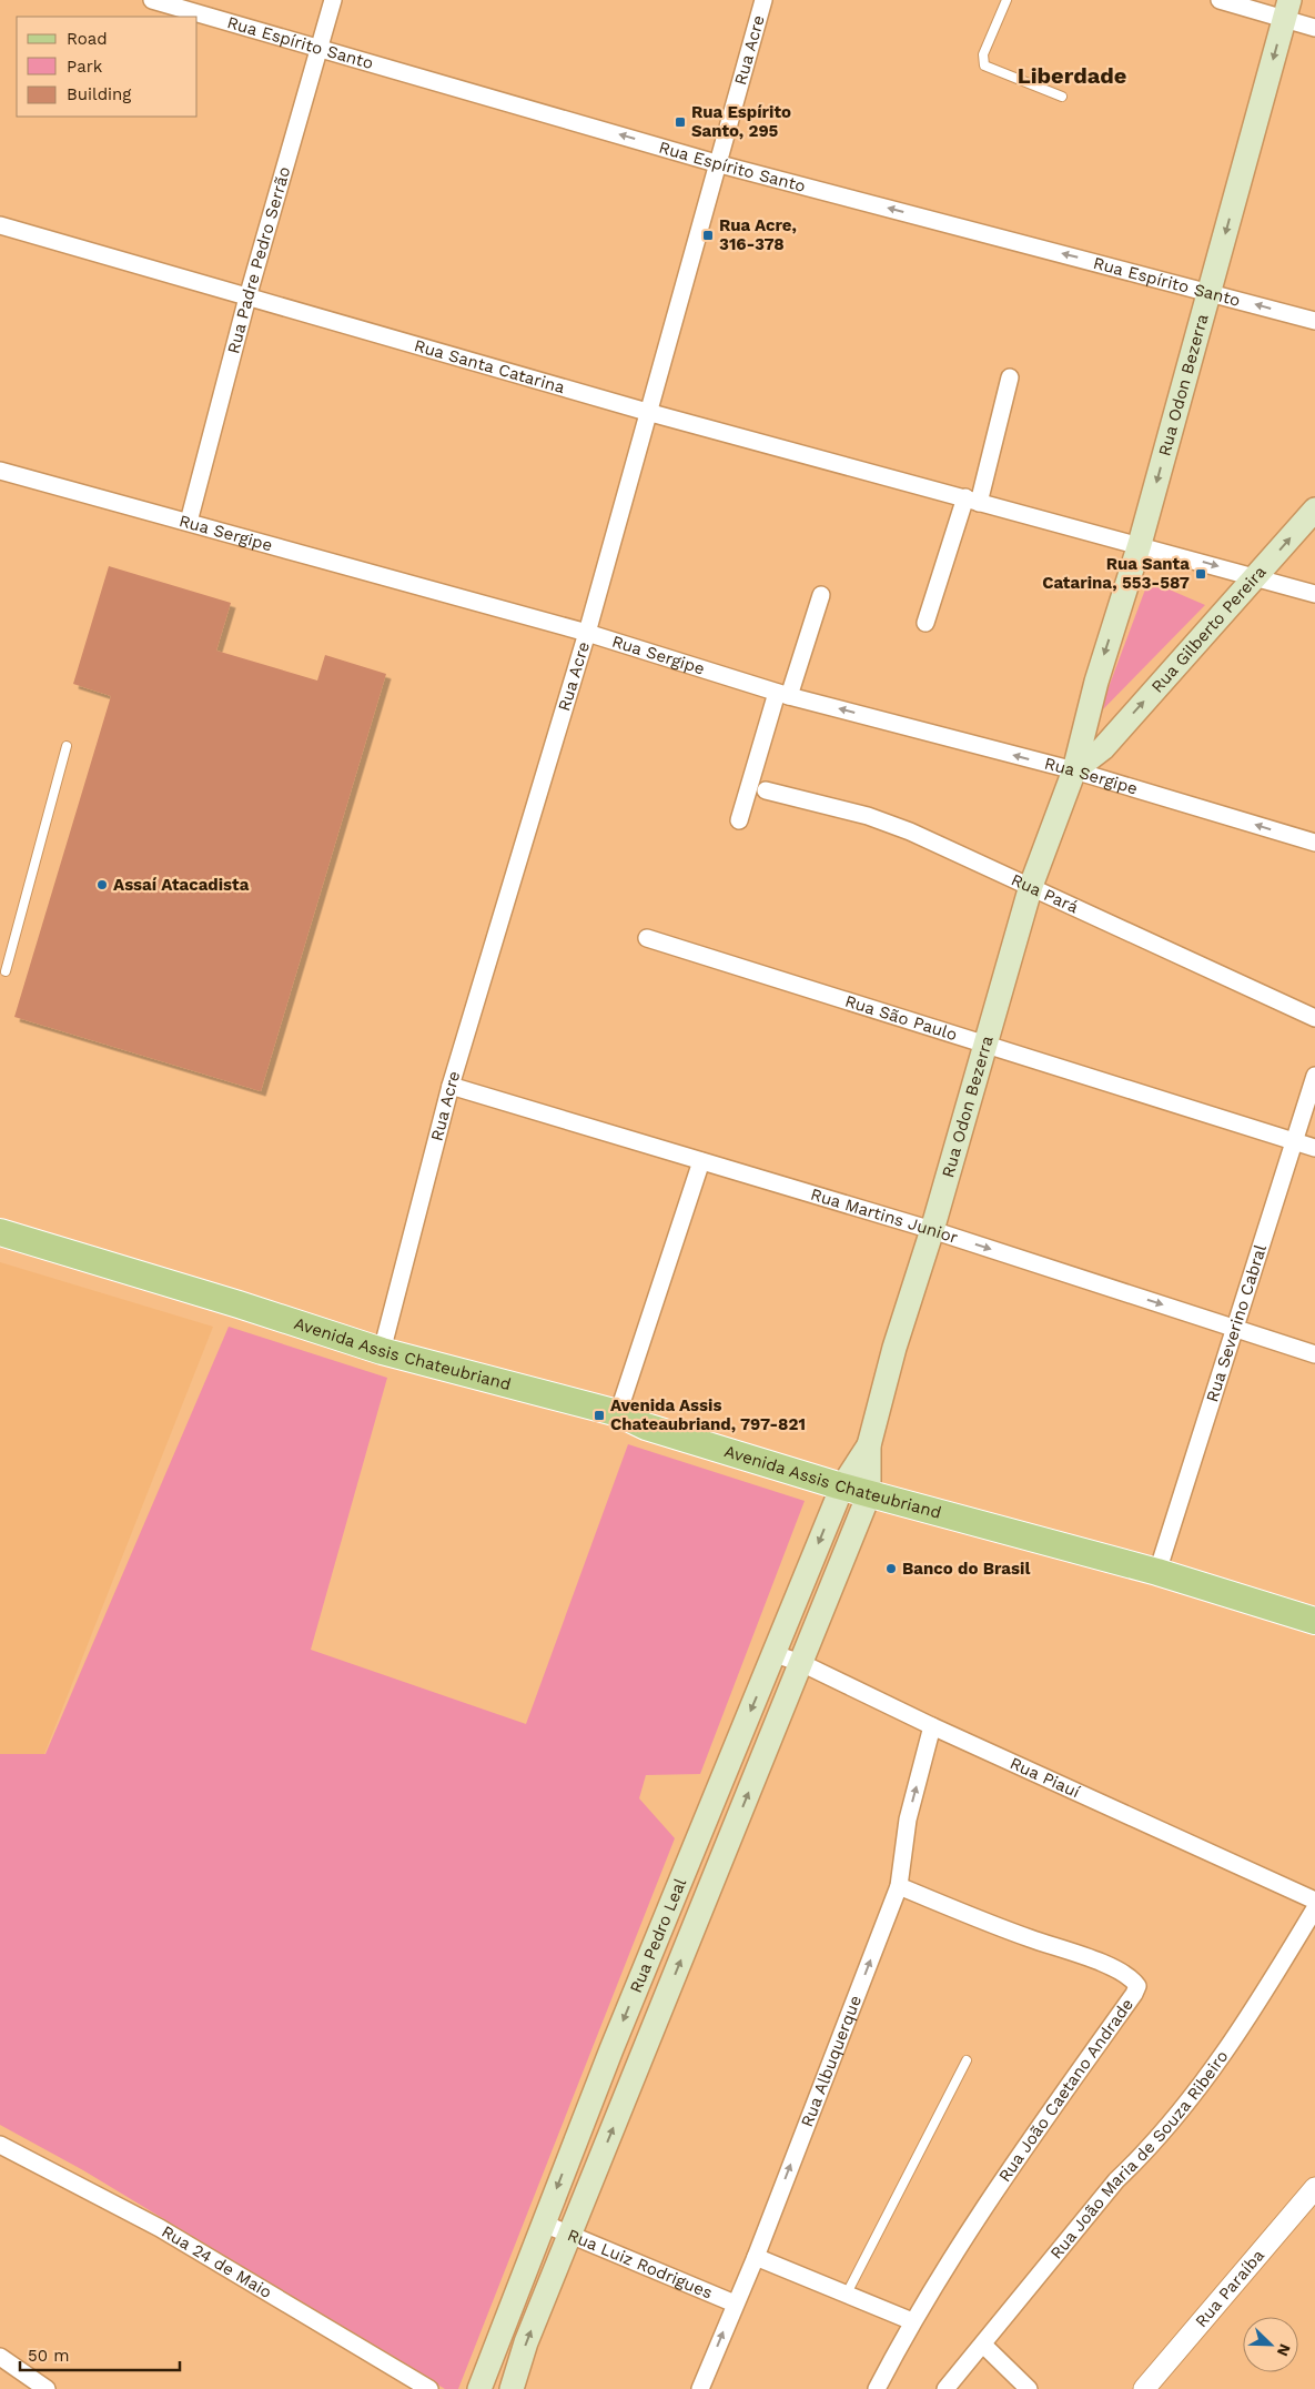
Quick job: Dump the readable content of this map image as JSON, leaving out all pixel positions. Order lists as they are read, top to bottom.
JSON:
{
  "streets": {
    "main road": [
      "Rua Odon Bezerra",
      "Rua Gilberto Pereira",
      "Avenida Assis Chateubriand",
      "Rua Pedro Leal"
    ],
    "street": [
      "Rua Espírito Santo",
      "Rua Acre",
      "Rua Padre Pedro Serrão",
      "Rua Santa Catarina",
      "Rua Sergipe",
      "Rua Pará",
      "Rua São Paulo",
      "Rua Martins Junior",
      "Rua Severino Cabral",
      "Rua Piauí",
      "Rua Albuquerque",
      "Rua João Caetano Andrade",
      "Rua João Maria de Souza Ribeiro",
      "Rua 24 de Maio",
      "Rua Luiz Rodrigues",
      "Rua Paraíba"
    ]
  },
  "crossings": [
    ["Rua Espírito Santo", "Rua Acre"],
    ["Rua Espírito Santo", "Rua Padre Pedro Serrão"],
    ["Rua Espírito Santo", "Rua Odon Bezerra"],
    ["Rua Acre", "Rua Santa Catarina"],
    ["Rua Acre", "Rua Sergipe"],
    ["Rua Acre", "Rua Martins Junior"],
    ["Rua Acre", "Avenida Assis Chateubriand"],
    ["Rua Padre Pedro Serrão", "Rua Santa Catarina"],
    ["Rua Padre Pedro Serrão", "Rua Sergipe"],
    ["Rua Santa Catarina", "Rua Odon Bezerra"],
    ["Rua Santa Catarina", "Rua Gilberto Pereira"],
    ["Rua Odon Bezerra", "Rua Sergipe"],
    ["Rua Odon Bezerra", "Rua Gilberto Pereira"],
    ["Rua Odon Bezerra", "Rua Pará"],
    ["Rua Odon Bezerra", "Rua São Paulo"],
    ["Rua Odon Bezerra", "Rua Martins Junior"],
    ["Rua Odon Bezerra", "Avenida Assis Chateubriand"],
    ["Rua Odon Bezerra", "Rua Pedro Leal"],
    ["Rua Sergipe", "Rua Gilberto Pereira"],
    ["Rua São Paulo", "Rua Severino Cabral"],
    ["Rua Martins Junior", "Rua Severino Cabral"],
    ["Rua Severino Cabral", "Avenida Assis Chateubriand"],
    ["Avenida Assis Chateubriand", "Rua Pedro Leal"],
    ["Rua Piauí", "Rua Pedro Leal"],
    ["Rua Piauí", "Rua Albuquerque"],
    ["Rua Pedro Leal", "Rua Luiz Rodrigues"],
    ["Rua Albuquerque", "Rua João Caetano Andrade"],
    ["Rua Albuquerque", "Rua Luiz Rodrigues"]
  ],
  "one_way": [
    "Rua Espírito Santo",
    "Rua Odon Bezerra",
    "Rua Sergipe",
    "Rua Gilberto Pereira",
    "Rua Martins Junior",
    "Rua Albuquerque"
  ],
  "districts": ["Liberdade"],
  "places": {
    "transit": [
      "Rua Espírito Santo, 295",
      "Rua Acre, 316-378",
      "Rua Santa Catarina, 553-587",
      "Avenida Assis Chateaubriand, 797-821"
    ],
    "other": ["Assaí Atacadista", "Banco do Brasil"]
  },
  "legend": ["Road", "Park", "Building"],
  "scale_bar": "50 m",
  "north": "bottom right"
}
